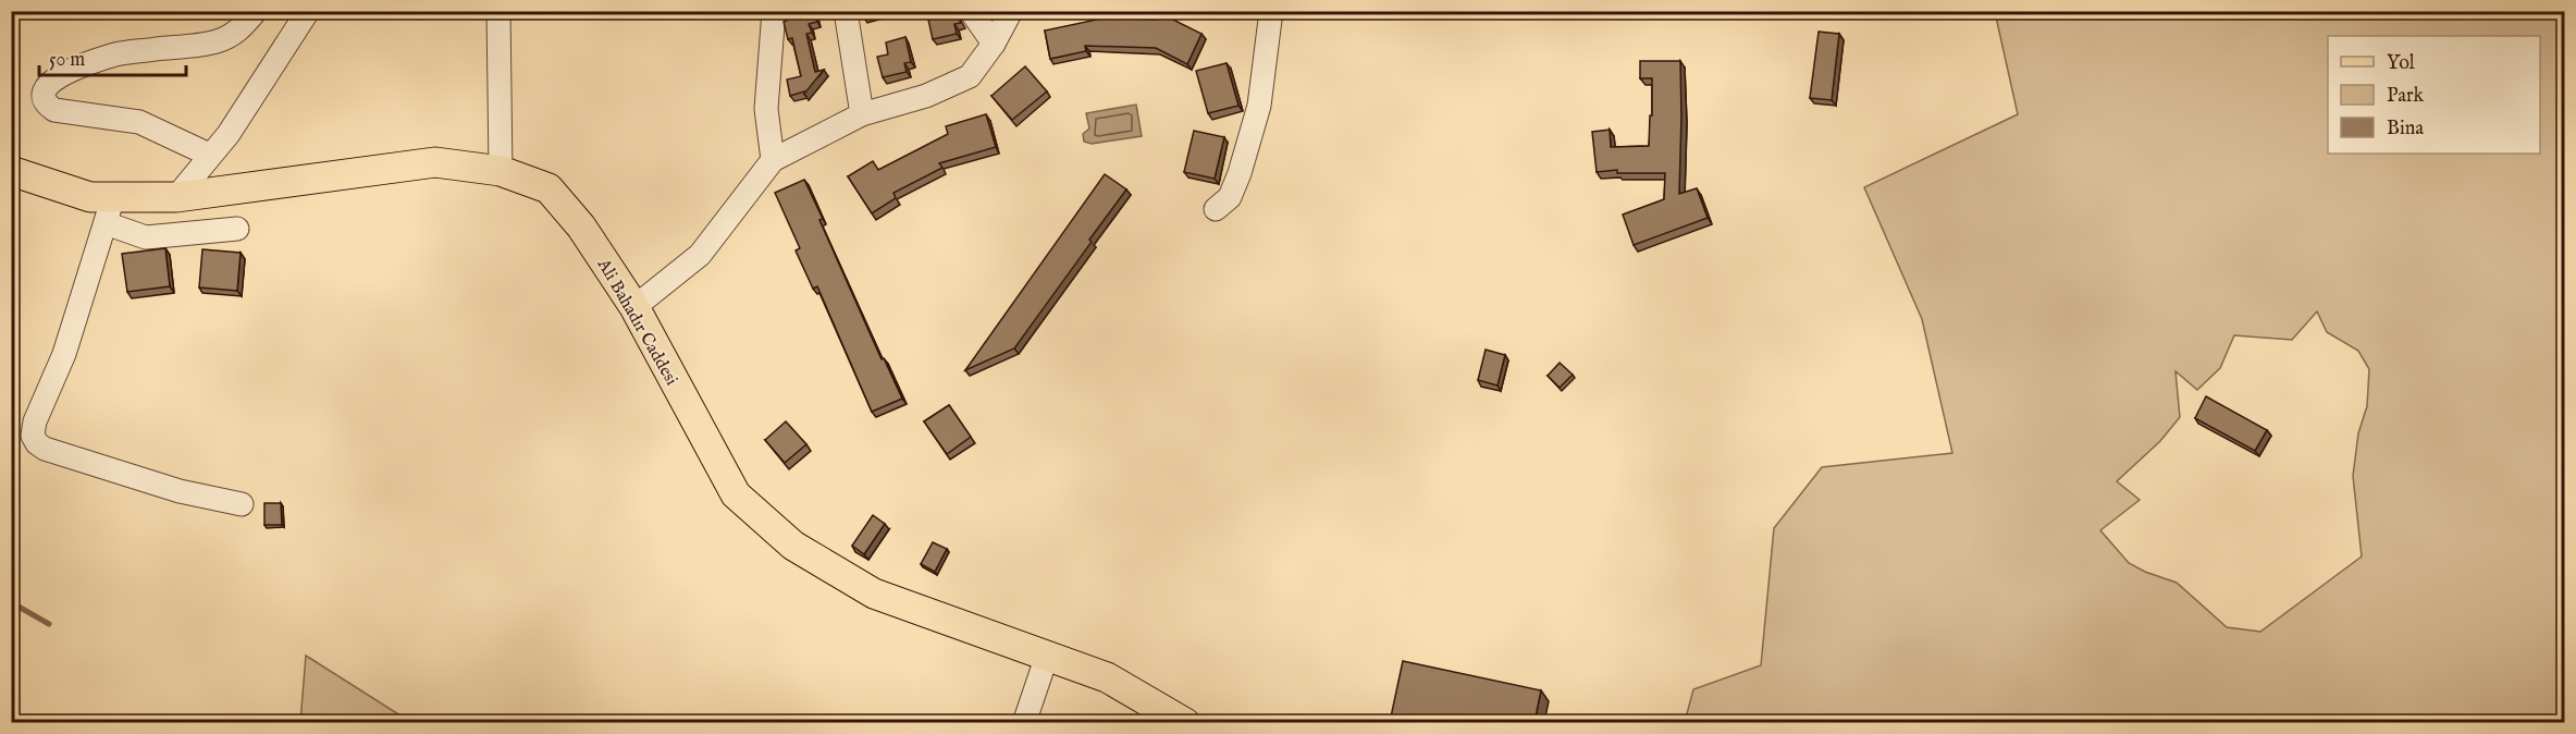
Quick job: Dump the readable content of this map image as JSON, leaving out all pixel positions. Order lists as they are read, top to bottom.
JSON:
{
  "streets": {
    "main road": ["Ali Bahadır Caddesi"]
  },
  "legend": ["Yol", "Park", "Bina"],
  "scale_bar": "50 m"
}
